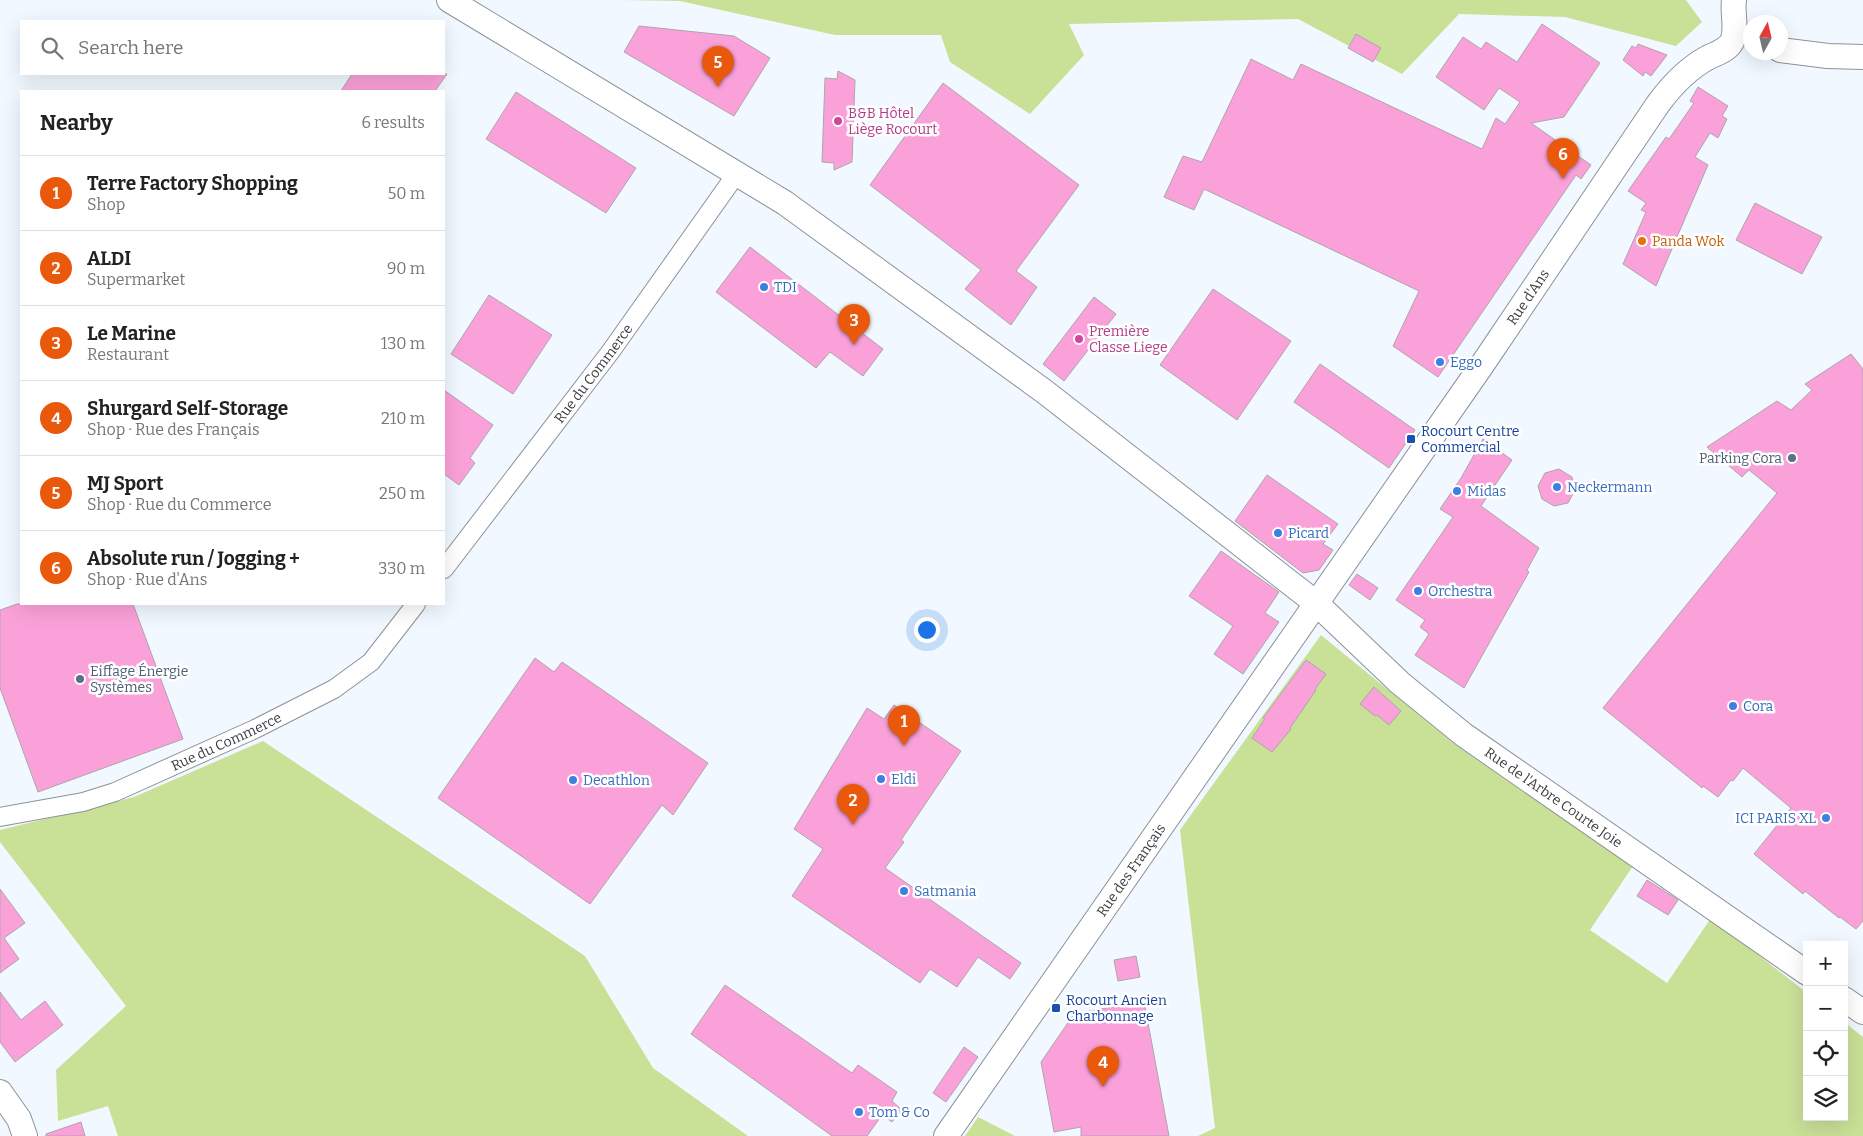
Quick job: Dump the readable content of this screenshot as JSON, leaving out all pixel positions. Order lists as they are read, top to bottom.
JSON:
{
  "streets": {
    "street": [
      "Rue d'Ans",
      "Rue du Commerce",
      "Rue de l'Arbre Courte Joie",
      "Rue des Français"
    ]
  },
  "crossings": [
    ["Rue d'Ans", "Rue de l'Arbre Courte Joie"],
    ["Rue d'Ans", "Rue des Français"],
    ["Rue du Commerce", "Rue de l'Arbre Courte Joie"],
    ["Rue de l'Arbre Courte Joie", "Rue des Français"]
  ],
  "places": {
    "other": [
      "B&B Hôtel Liège Rocourt",
      "Panda Wok",
      "TDI",
      "Première Classe Liege",
      "Eggo",
      "Parking Cora",
      "Neckermann",
      "Midas",
      "Picard",
      "Orchestra",
      "Eiffage Énergie Systèmes",
      "Cora",
      "Eldi",
      "Decathlon",
      "ICI PARIS XL",
      "Satmania",
      "Tom & Co"
    ],
    "transit": ["Rocourt Centre Commercial", "Rocourt Ancien Charbonnage"]
  },
  "north": "top",
  "page": {
    "search": "Search here",
    "pins": [
      "5",
      "6",
      "3",
      "1",
      "2",
      "4"
    ],
    "heading": ["Nearby", "6 results"],
    "list": [
      {
        "mark": "1",
        "name": "Terre Factory Shopping",
        "note": "Shop",
        "value": "50 m"
      },
      {
        "mark": "2",
        "name": "ALDI",
        "note": "Supermarket",
        "value": "90 m"
      },
      {
        "mark": "3",
        "name": "Le Marine",
        "note": "Restaurant",
        "value": "130 m"
      },
      {
        "mark": "4",
        "name": "Shurgard Self-Storage",
        "note": "Shop · Rue des Français",
        "value": "210 m"
      },
      {
        "mark": "5",
        "name": "MJ Sport",
        "note": "Shop · Rue du Commerce",
        "value": "250 m"
      },
      {
        "mark": "6",
        "name": "Absolute run / Jogging +",
        "note": "Shop · Rue d'Ans",
        "value": "330 m"
      }
    ],
    "map_buttons": ["+", "−"]
  }
}
